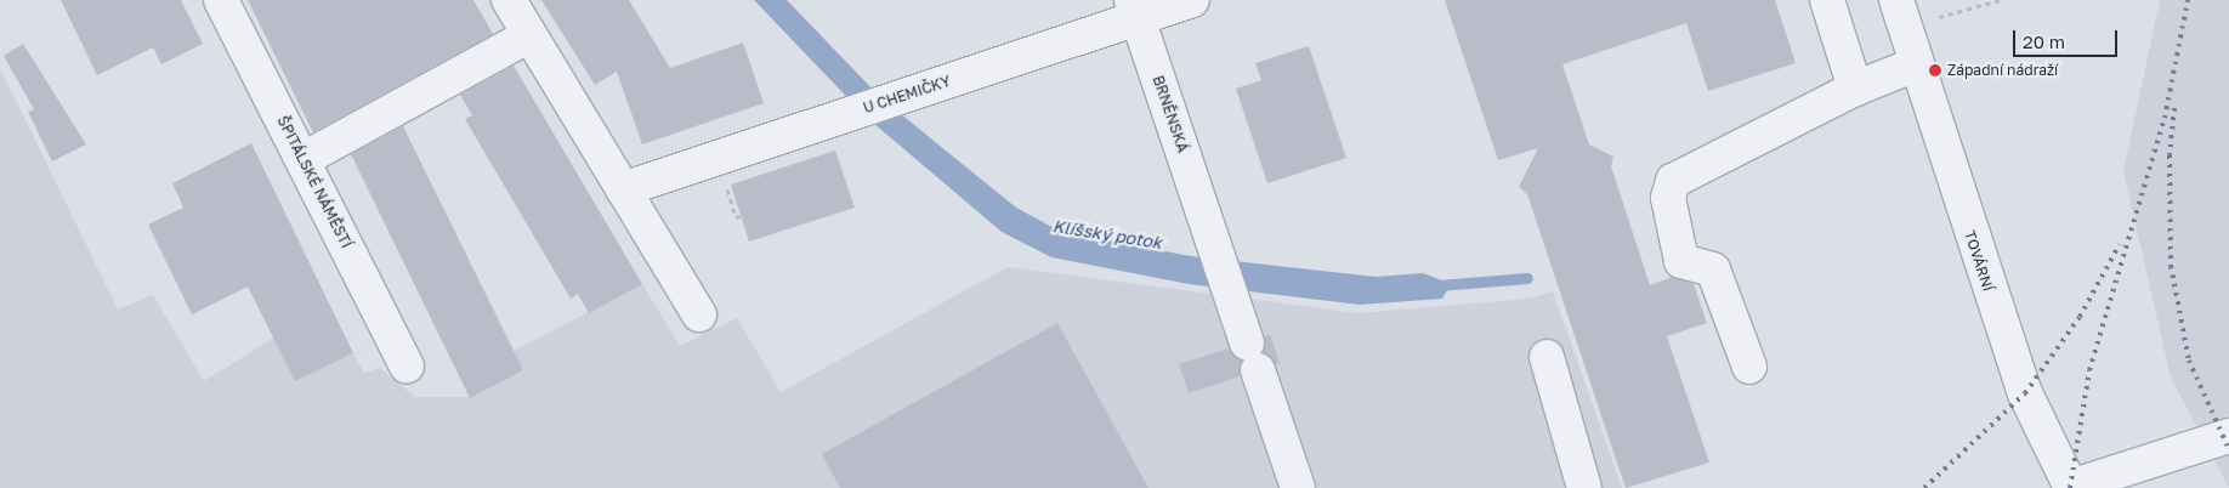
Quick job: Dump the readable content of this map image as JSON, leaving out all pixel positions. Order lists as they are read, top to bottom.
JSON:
{
  "streets": {
    "street": [
      "U CHEMIČKY",
      "BRNĚNSKÁ",
      "ŠPITÁLSKÉ NÁMĚSTÍ",
      "TOVÁRNÍ"
    ]
  },
  "crossings": [
    ["U CHEMIČKY", "BRNĚNSKÁ"]
  ],
  "water": ["Klíšský potok"],
  "places": ["Západní nádraží"],
  "scale_bar": "20 m"
}
